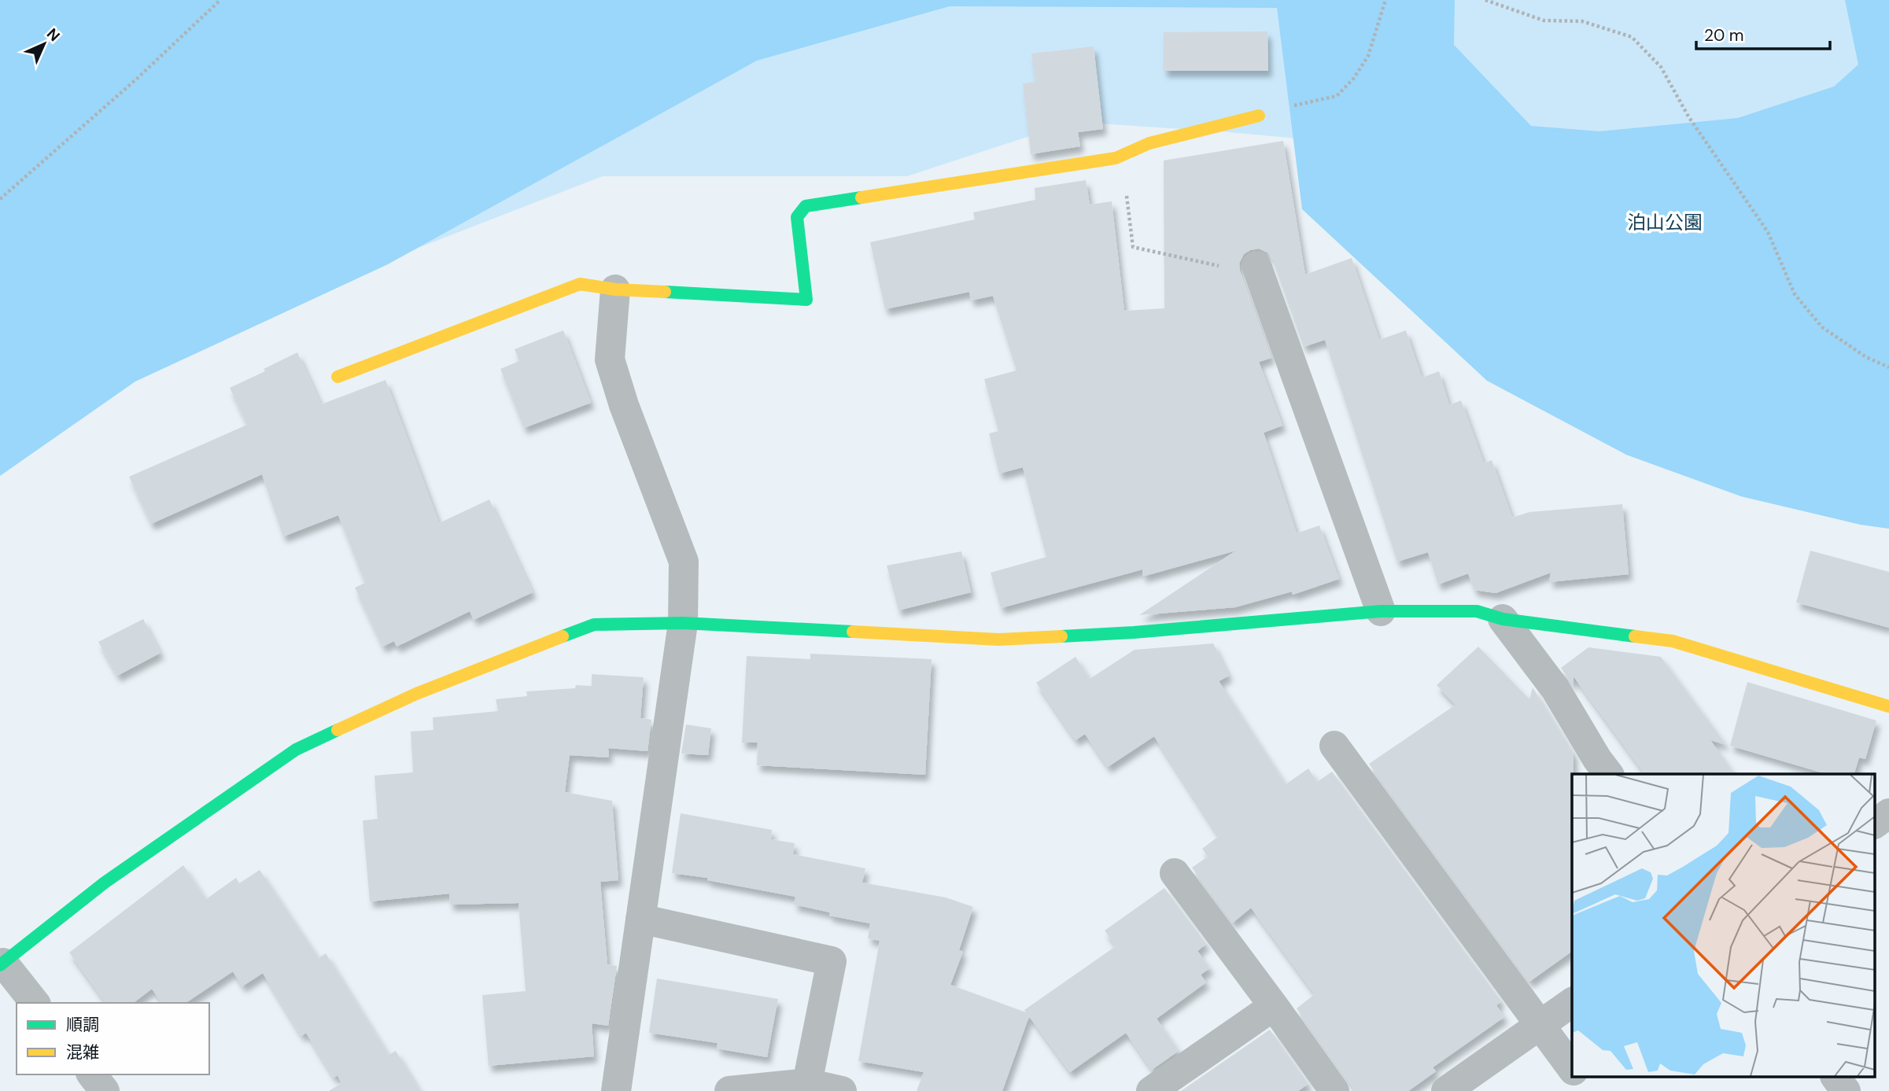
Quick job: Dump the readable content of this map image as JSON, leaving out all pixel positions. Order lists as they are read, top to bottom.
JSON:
{
  "parks": ["泊山公園"],
  "legend": ["順調", "混雑"],
  "scale_bar": "20 m",
  "north": "top right"
}
